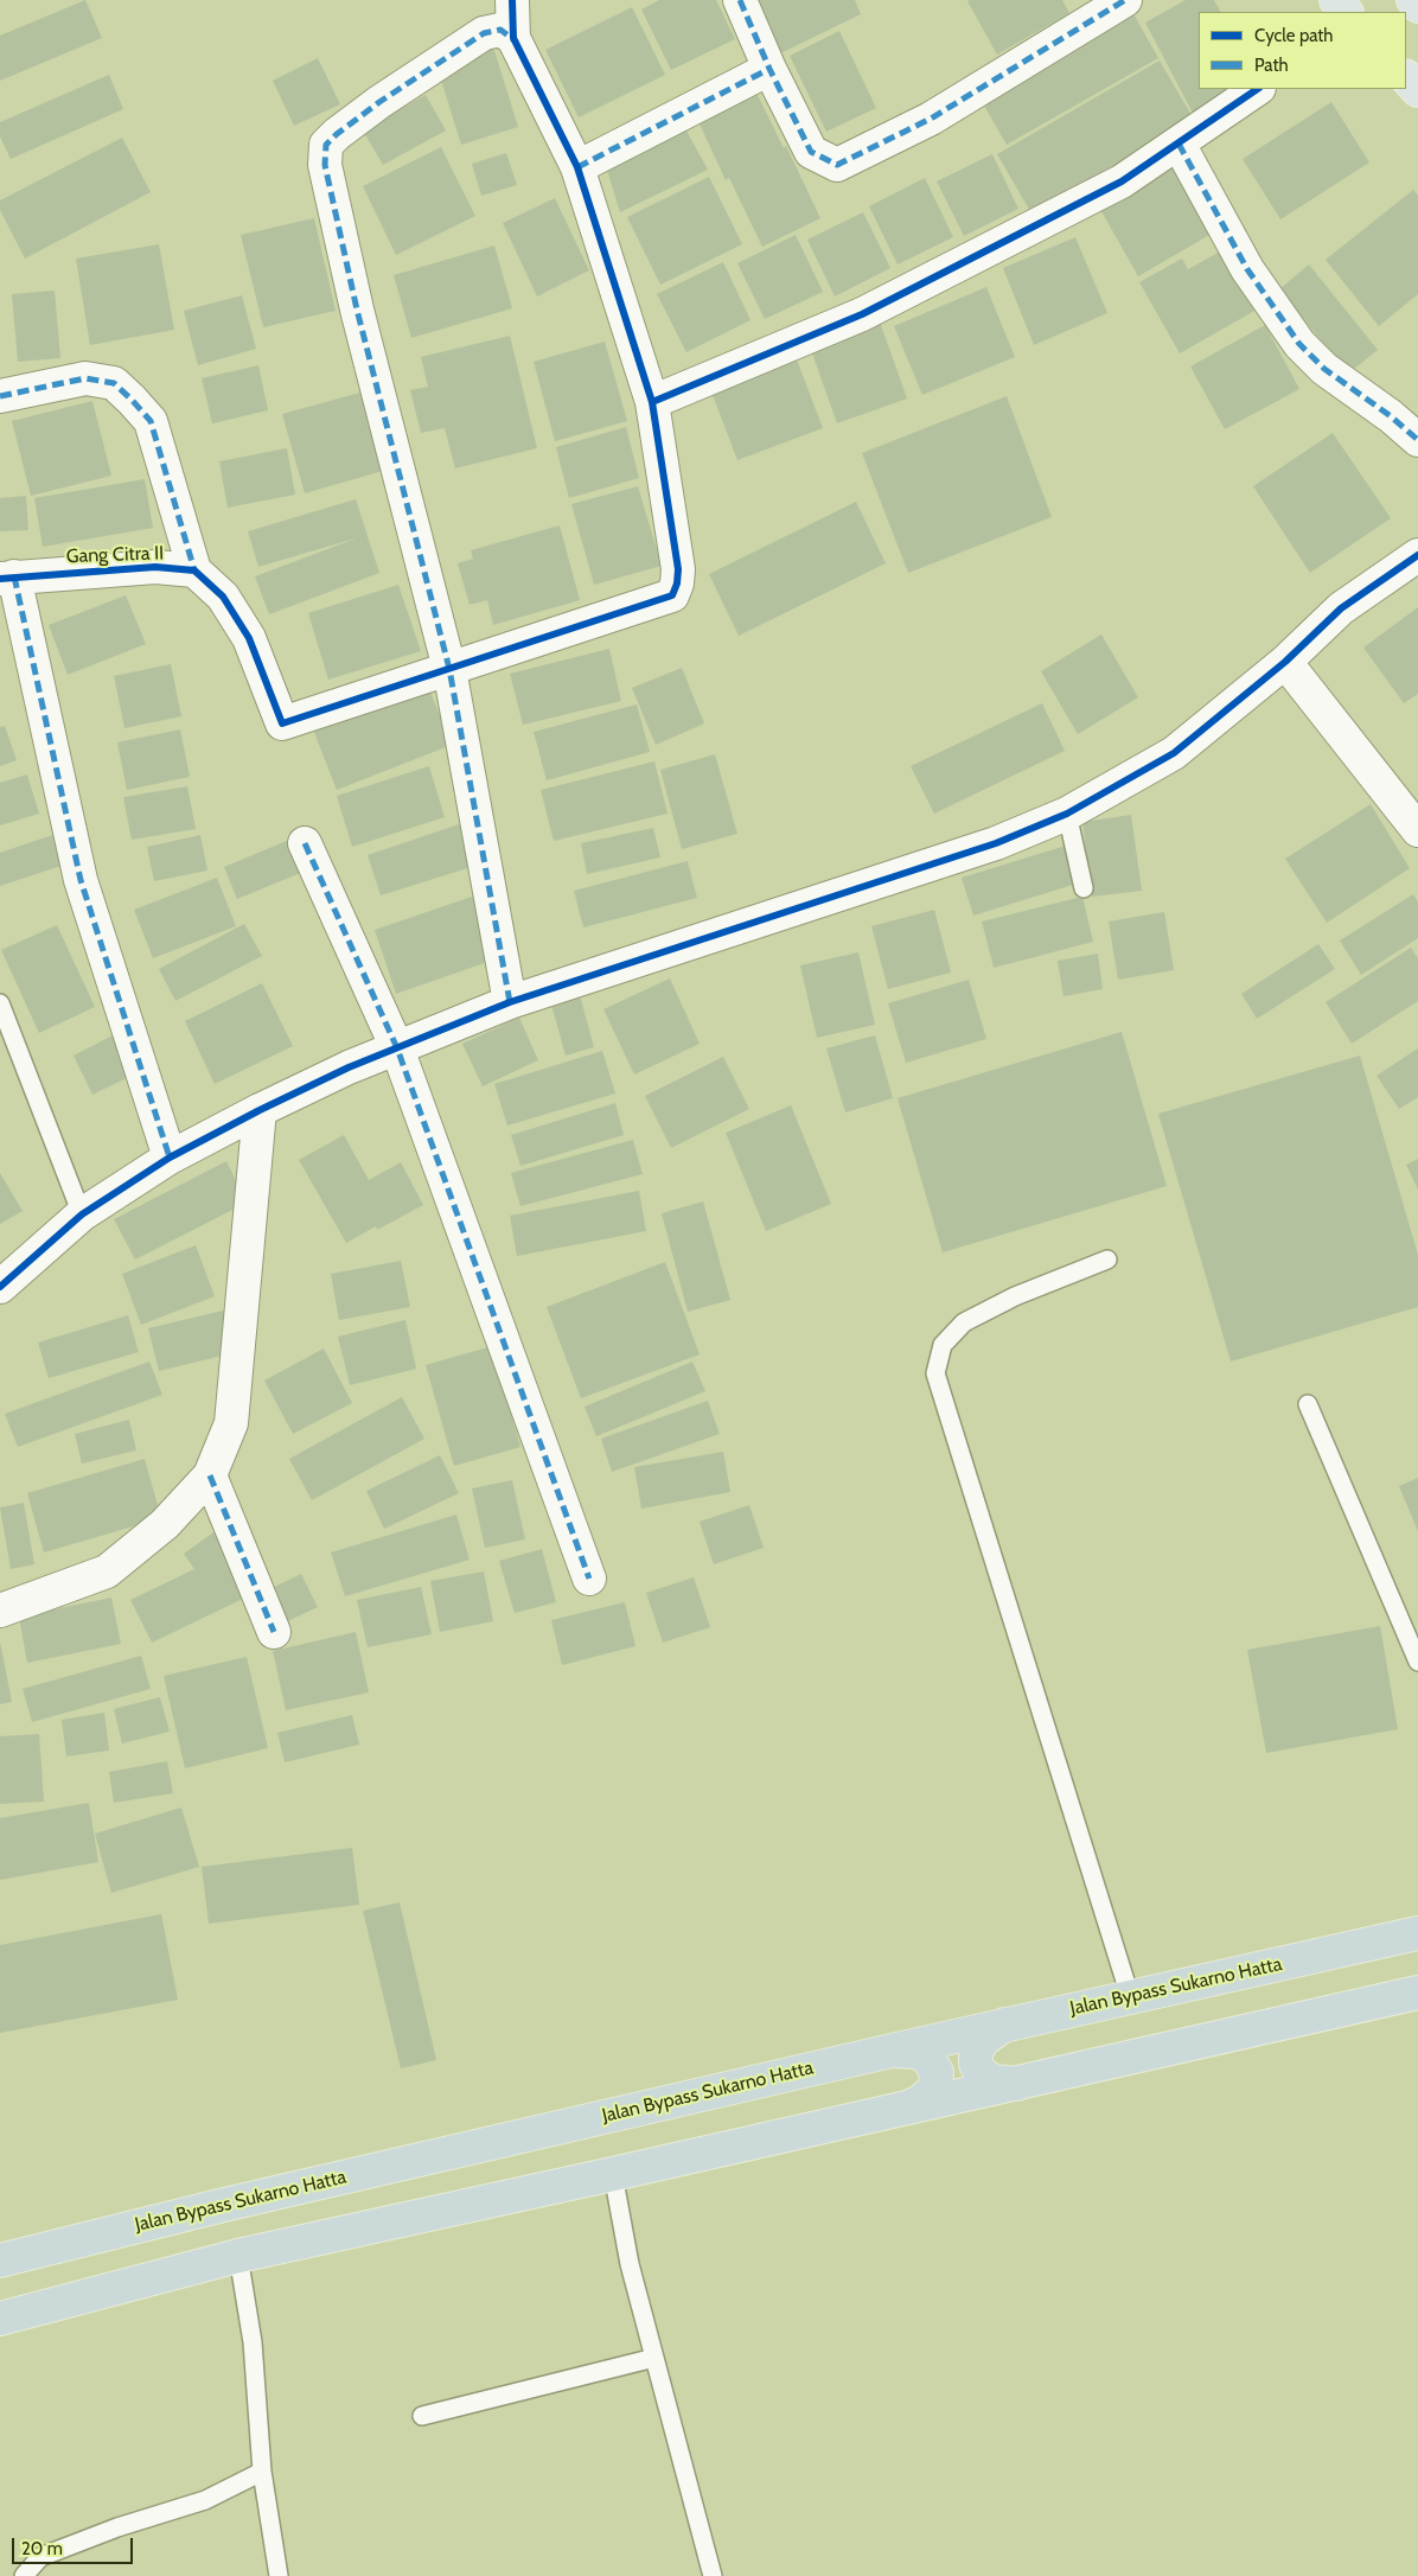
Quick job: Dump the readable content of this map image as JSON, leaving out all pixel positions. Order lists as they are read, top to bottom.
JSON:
{
  "streets": {
    "highway": ["Jalan Bypass Sukarno Hatta"],
    "street": ["Gang Citra II"]
  },
  "legend": ["Cycle path", "Path"],
  "scale_bar": "20 m"
}
